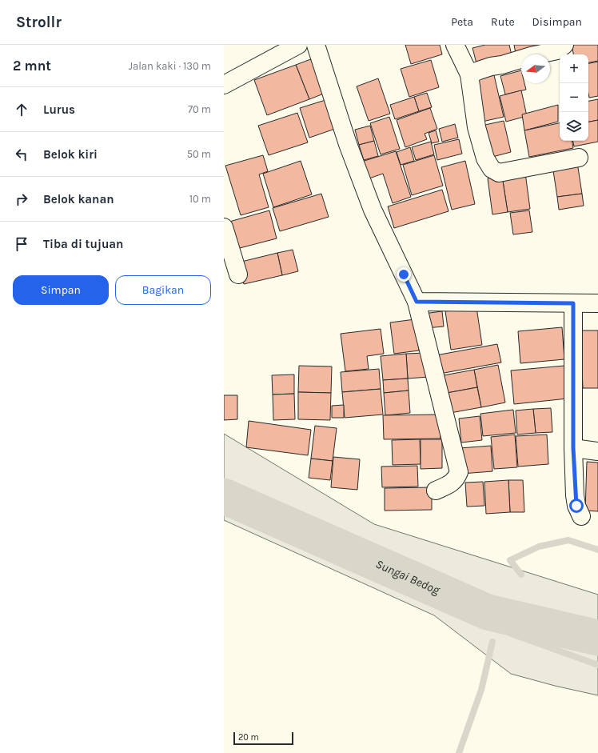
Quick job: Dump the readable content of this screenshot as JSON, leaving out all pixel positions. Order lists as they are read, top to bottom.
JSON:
{
  "water": ["Sungai Bedog"],
  "scale_bar": "20 m",
  "north": "left",
  "page": {
    "header": "Strollr",
    "nav": ["Peta", "Rute", "Disimpan"],
    "heading": ["2 mnt", "Jalan kaki · 130 m"],
    "map_buttons": ["+", "−"],
    "list": [
      ["Lurus", "70 m"],
      ["Belok kiri", "50 m"],
      ["Belok kanan", "10 m"],
      "Tiba di tujuan"
    ],
    "buttons": ["Simpan", "Bagikan"],
    "scale": "20 m"
  }
}
